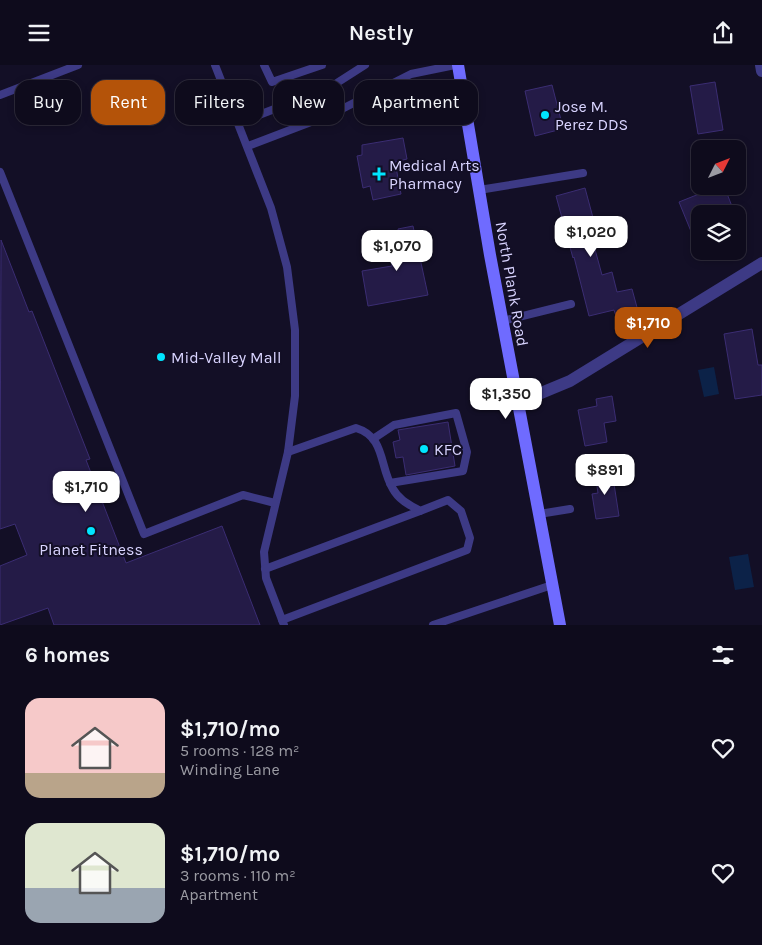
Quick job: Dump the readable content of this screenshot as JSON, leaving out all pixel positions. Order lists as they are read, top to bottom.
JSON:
{
  "streets": {
    "main road": ["North Plank Road"]
  },
  "places": {
    "other": [
      "Jose M. Perez DDS",
      "Mid-Valley Mall",
      "KFC",
      "Planet Fitness"
    ],
    "health": ["Medical Arts Pharmacy"]
  },
  "north": "top right",
  "page": {
    "header": "Nestly",
    "chip": [
      "Buy",
      "Rent",
      "Filters",
      "New",
      "Apartment"
    ],
    "price": [
      "$1,020",
      "$1,070",
      "$1,710",
      "$1,350",
      "$891",
      "$1,710"
    ],
    "heading": "6 homes",
    "list": [
      {
        "name": "$1,710/mo",
        "note": "5 rooms · 128 m² · Winding Lane"
      },
      {
        "name": "$1,710/mo",
        "note": "3 rooms · 110 m² · Apartment"
      }
    ]
  }
}
